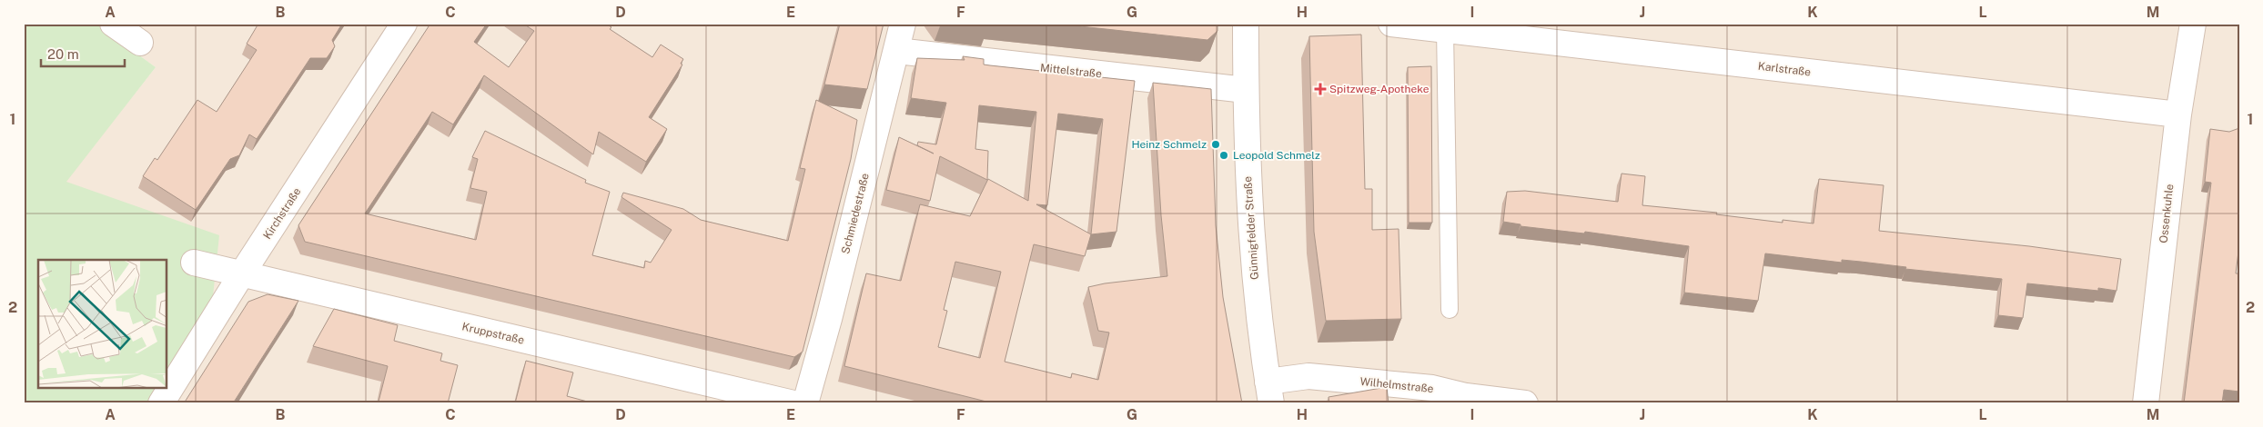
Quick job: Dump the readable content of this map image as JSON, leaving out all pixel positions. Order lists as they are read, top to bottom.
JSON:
{
  "streets": {
    "street": [
      "Karlstraße",
      "Mittelstraße",
      "Kirchstraße",
      "Schmiedestraße",
      "Ossenkuhle",
      "Günnigfelder Straße",
      "Kruppstraße",
      "Wilhelmstraße"
    ]
  },
  "crossings": [
    ["Karlstraße", "Ossenkuhle"],
    ["Mittelstraße", "Schmiedestraße"],
    ["Mittelstraße", "Günnigfelder Straße"],
    ["Kirchstraße", "Kruppstraße"],
    ["Günnigfelder Straße", "Wilhelmstraße"]
  ],
  "places": {
    "health": ["Spitzweg-Apotheke"],
    "other": ["Heinz Schmelz", "Leopold Schmelz"]
  },
  "scale_bar": "20 m",
  "grid": {
    "columns": [
      "A",
      "B",
      "C",
      "D",
      "E",
      "F",
      "G",
      "H",
      "I",
      "J",
      "K",
      "L",
      "M"
    ],
    "rows": ["1", "2"]
  }
}
